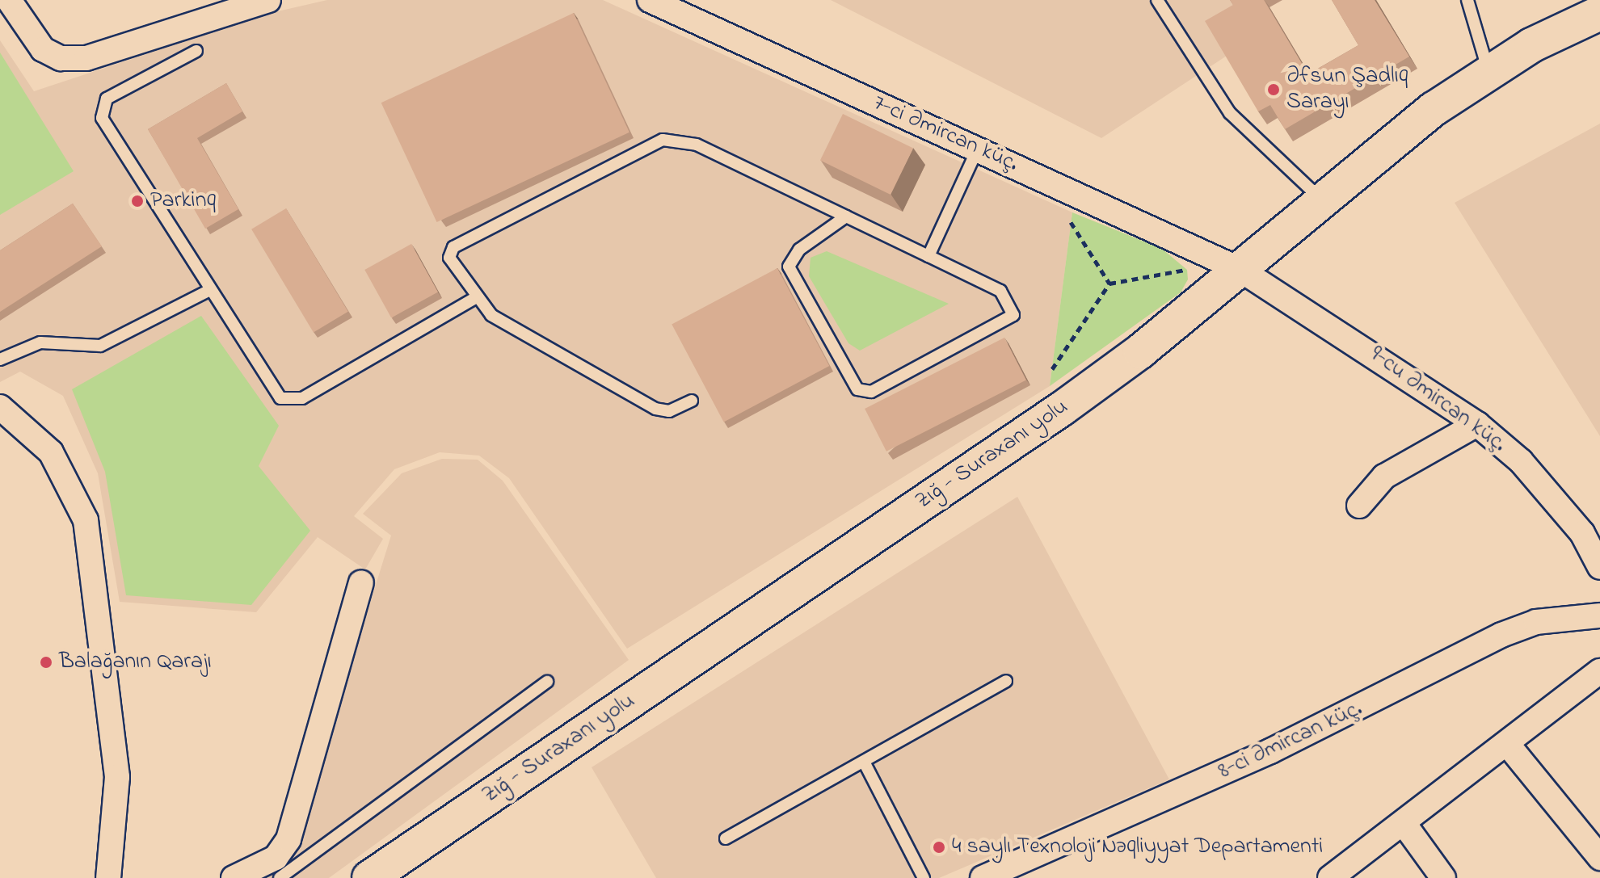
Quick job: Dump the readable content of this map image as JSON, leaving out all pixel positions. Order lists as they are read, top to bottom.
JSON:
{
  "streets": {
    "main road": ["Zığ - Suraxanı yolu"],
    "street": ["7-ci Əmircan küç.", "9-cu Əmircan küç.", "8-ci Əmircan küç."]
  },
  "crossings": [
    ["7-ci Əmircan küç.", "9-cu Əmircan küç."],
    ["7-ci Əmircan küç.", "Zığ - Suraxanı yolu"],
    ["9-cu Əmircan küç.", "Zığ - Suraxanı yolu"]
  ],
  "places": [
    "Əfsun Şadlıq Sarayı",
    "Parkinq",
    "Balağanın Qarajı",
    "4 saylı Texnoloji Nəqliyyat Departamenti"
  ]
}
